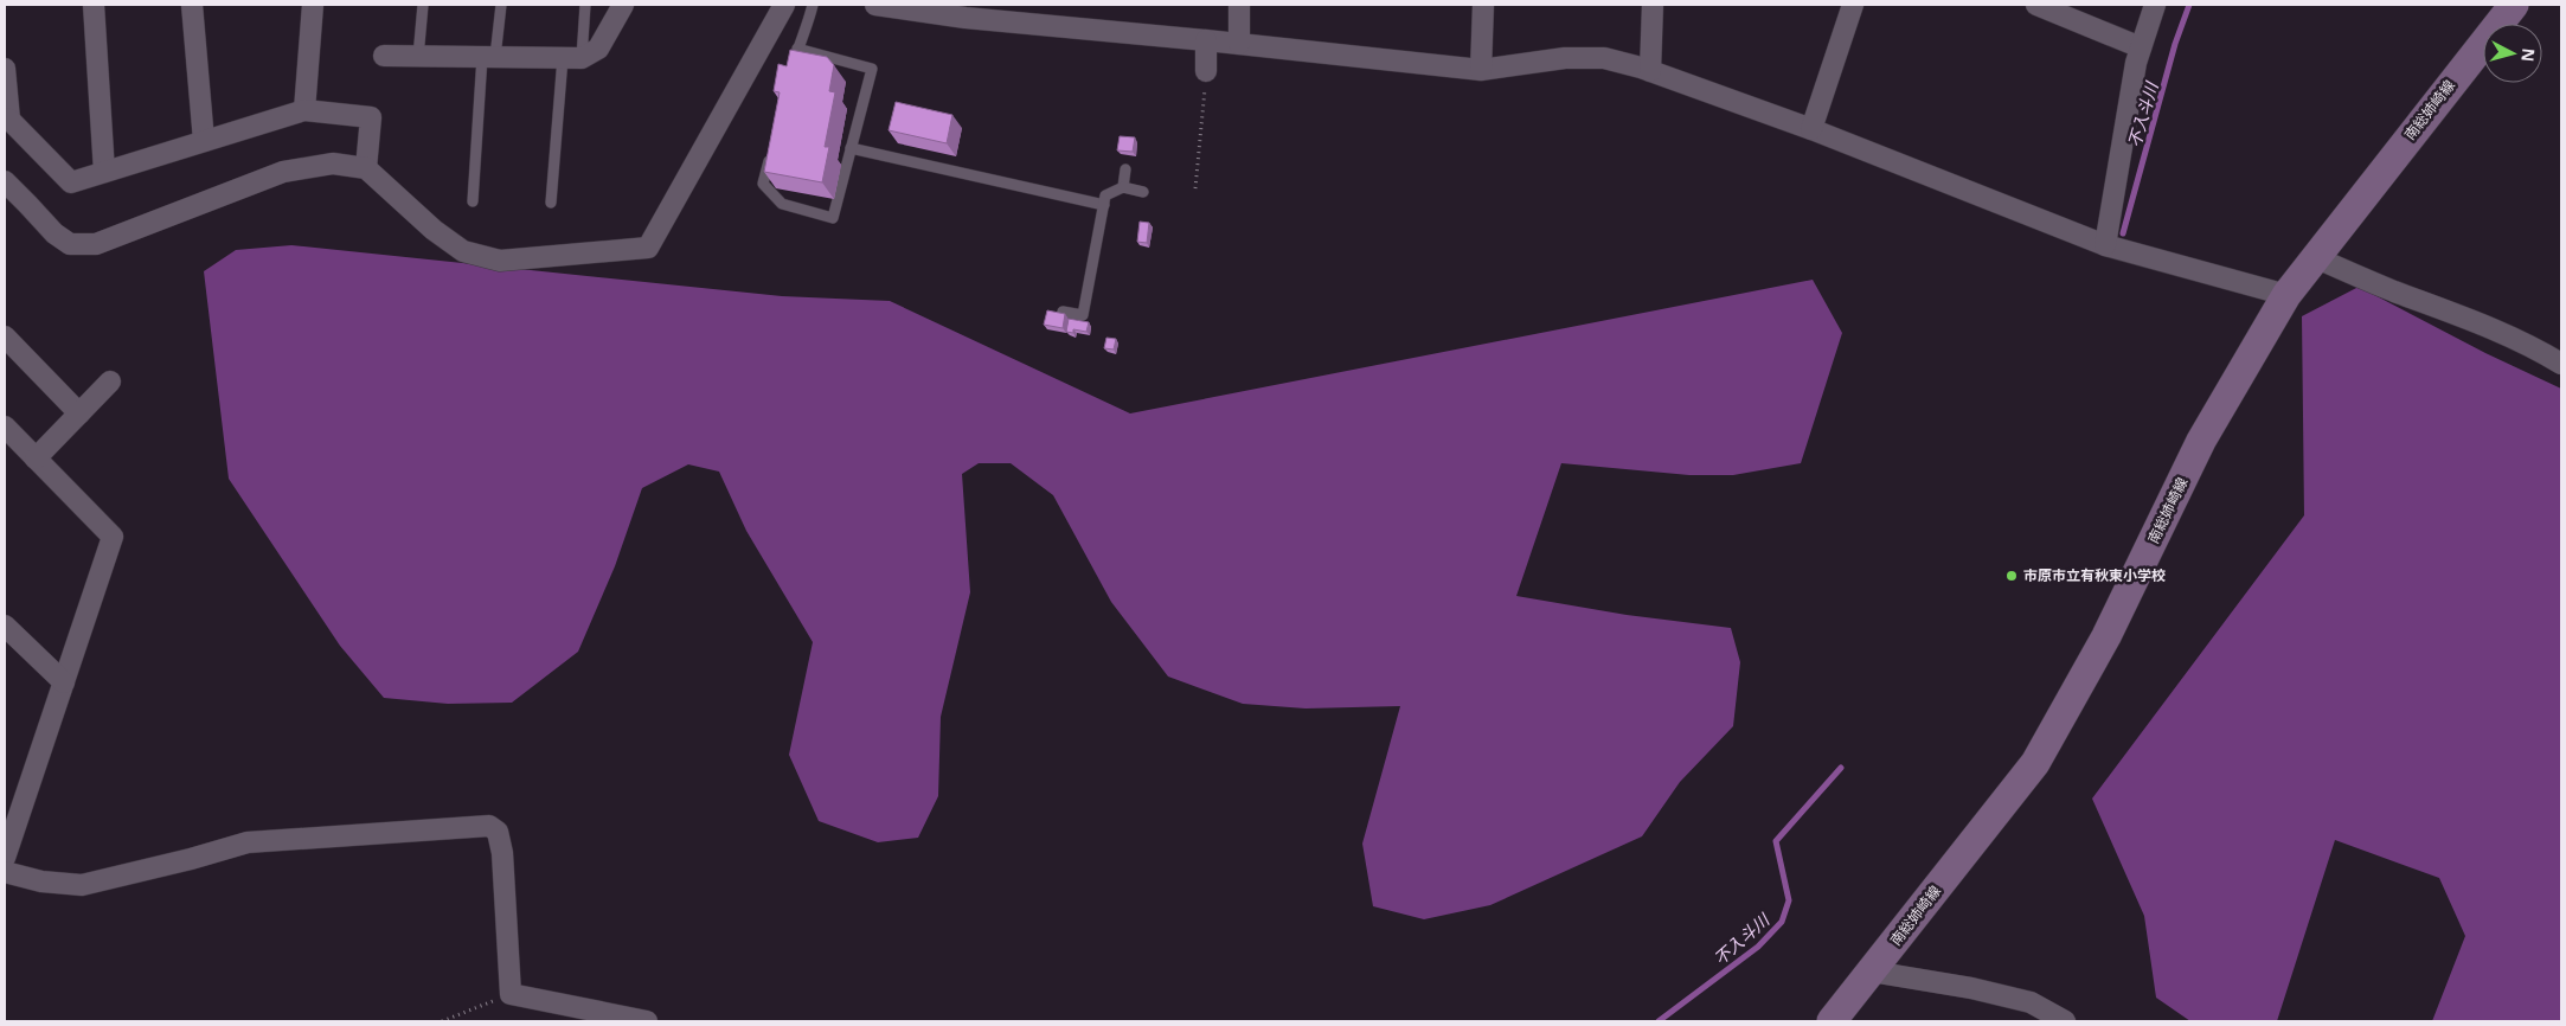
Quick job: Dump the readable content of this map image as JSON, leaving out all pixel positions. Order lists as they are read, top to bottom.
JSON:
{
  "streets": {
    "main road": ["南総姉崎線"]
  },
  "water": ["不入斗川"],
  "places": ["市原市立有秋東小学校"],
  "north": "right"
}
